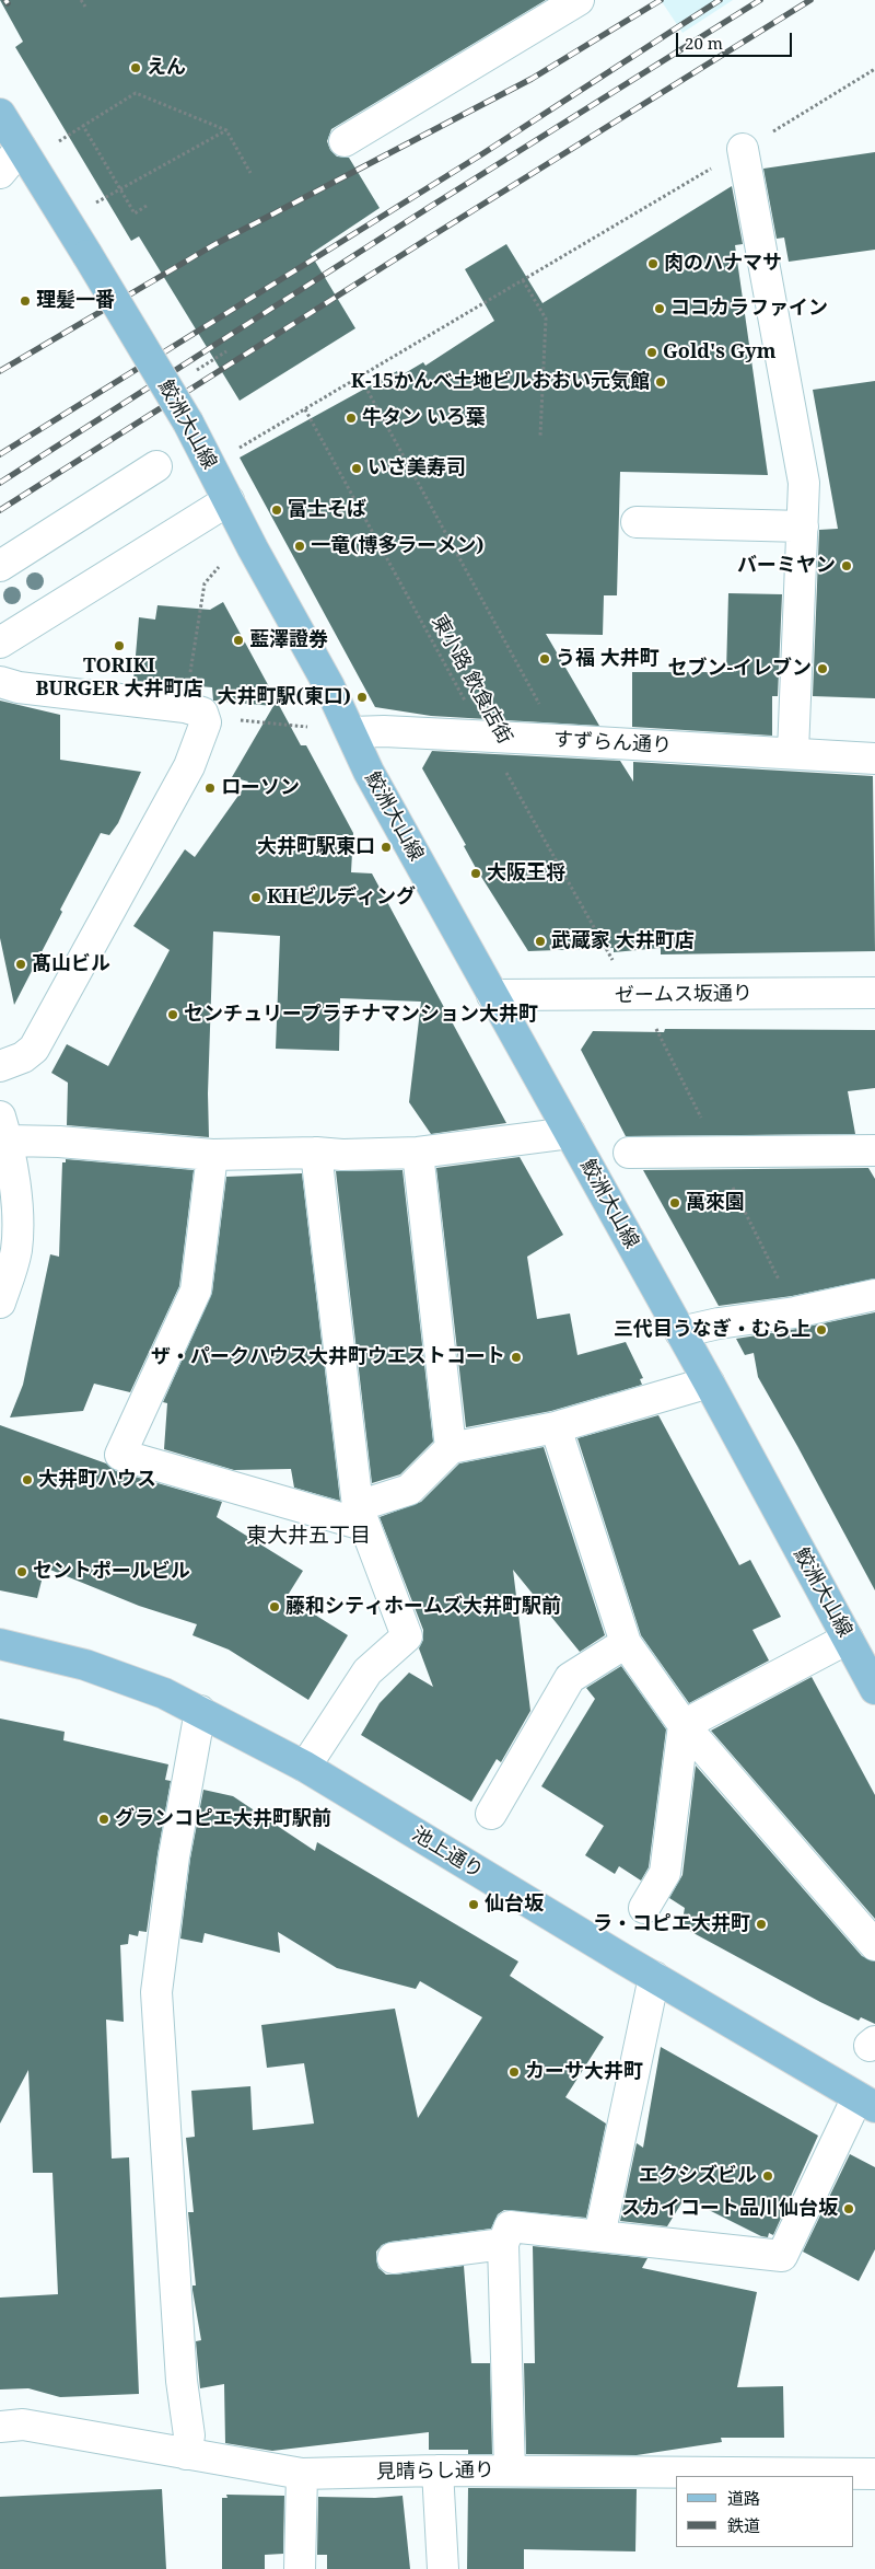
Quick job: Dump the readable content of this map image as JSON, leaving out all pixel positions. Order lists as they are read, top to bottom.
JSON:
{
  "streets": {
    "main road": ["鮫洲大山線", "池上通り"],
    "street": ["すずらん通り", "ゼームス坂通り", "見晴らし通り"],
    "path": ["東小路 飲食店街"]
  },
  "crossings": [
    ["鮫洲大山線", "すずらん通り"],
    ["鮫洲大山線", "ゼームス坂通り"],
    ["東小路 飲食店街", "すずらん通り"]
  ],
  "districts": ["東大井五丁目"],
  "places": [
    "えん",
    "肉のハナマサ",
    "理髪一番",
    "ココカラファイン",
    "Gold's Gym",
    "K-15かんべ土地ビルおおい元気館",
    "牛タン いろ葉",
    "いさ美寿司",
    "富士そば",
    "一竜(博多ラーメン)",
    "バーミヤン",
    "藍澤證券",
    "TORIKI BURGER 大井町店",
    "う福 大井町",
    "セブン-イレブン",
    "大井町駅(東口)",
    "ローソン",
    "大井町駅東口",
    "大阪王将",
    "KHビルディング",
    "武蔵家 大井町店",
    "髙山ビル",
    "センチュリープラチナマンション大井町",
    "萬來園",
    "三代目うなぎ・むら上",
    "ザ・パークハウス大井町ウエストコート",
    "大井町ハウス",
    "セントポールビル",
    "藤和シティホームズ大井町駅前",
    "グランコピエ大井町駅前",
    "仙台坂",
    "ラ・コピエ大井町",
    "カーサ大井町",
    "エクシズビル",
    "スカイコート品川仙台坂"
  ],
  "legend": ["道路", "鉄道"],
  "scale_bar": "20 m"
}
